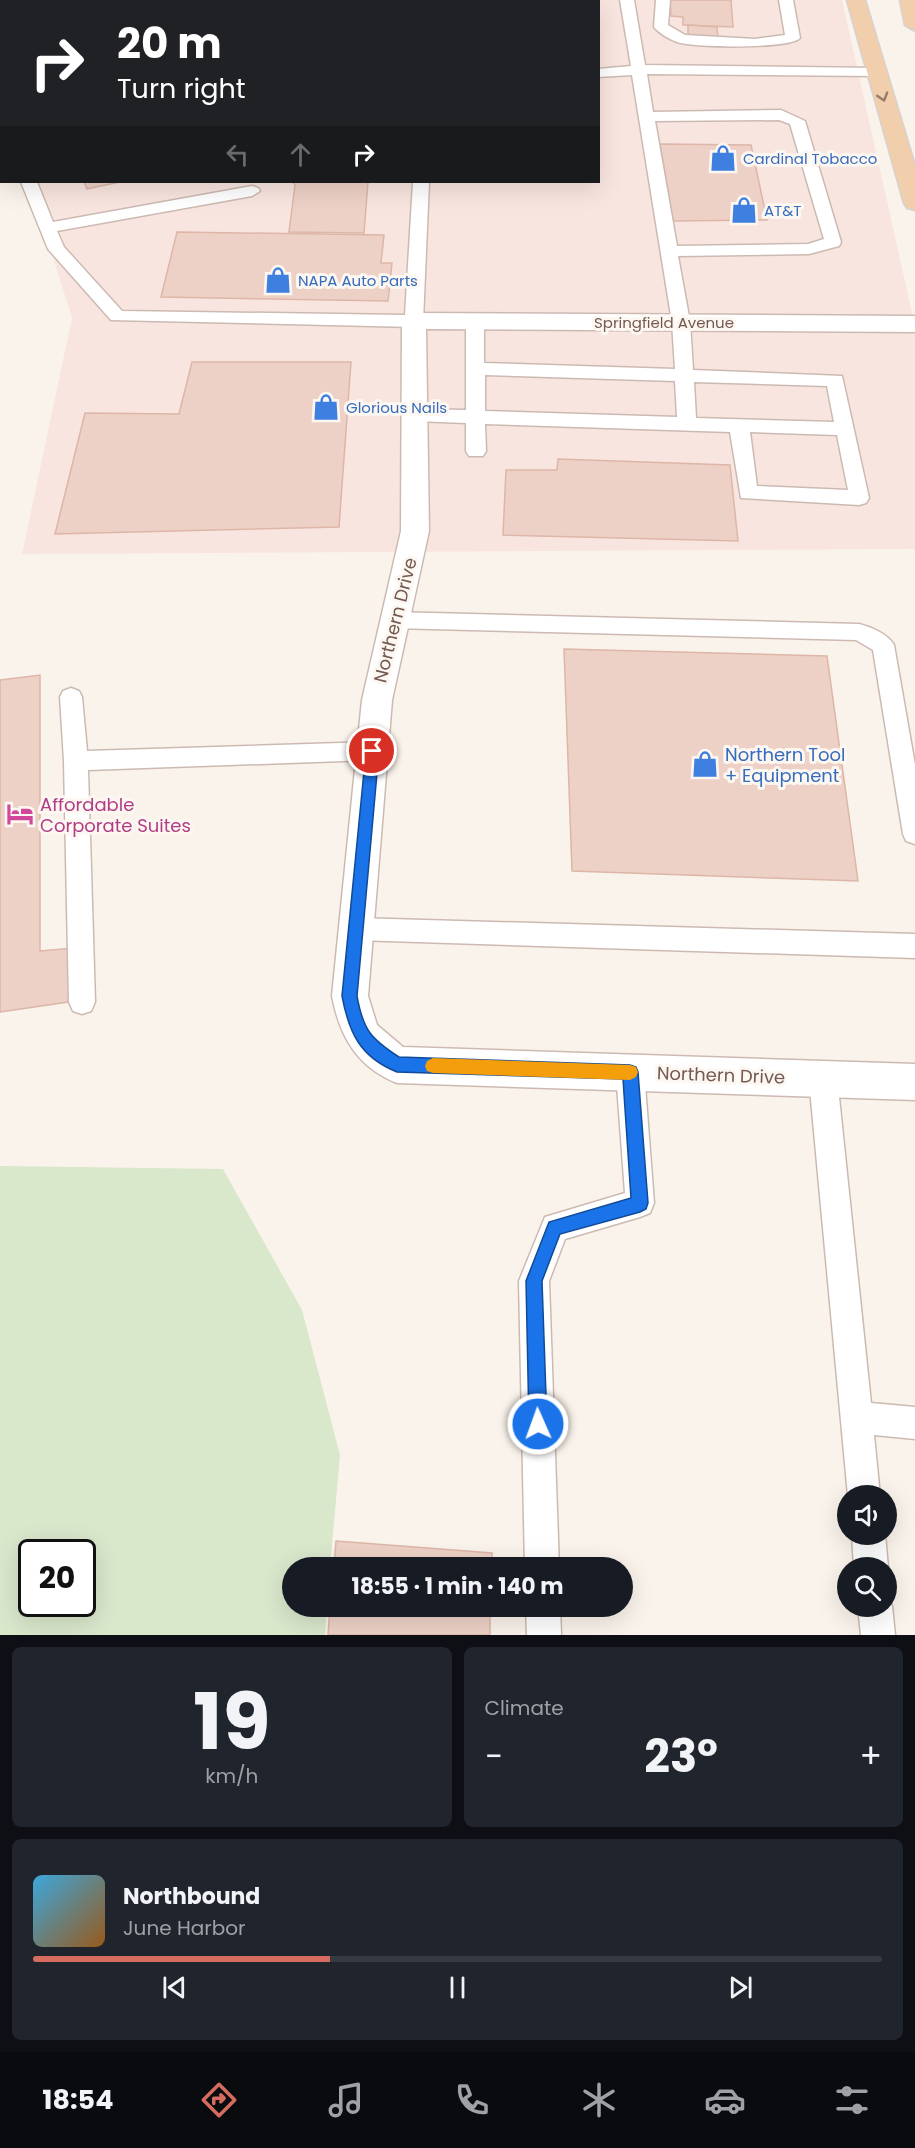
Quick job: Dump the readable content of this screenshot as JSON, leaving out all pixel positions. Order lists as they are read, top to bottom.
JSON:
{
  "streets": {
    "street": ["Springfield Avenue", "Northern Drive"]
  },
  "crossings": [
    ["Springfield Avenue", "Northern Drive"]
  ],
  "places": {
    "shop": [
      "Cardinal Tobacco",
      "AT&T",
      "NAPA Auto Parts",
      "Glorious Nails",
      "Northern Tool + Equipment"
    ],
    "hotel": ["Affordable Corporate Suites"]
  },
  "page": {
    "turn": ["20 m", "Turn right"],
    "limit": "20",
    "trip": "18:55 · 1 min · 140 m",
    "tile": [
      ["19", "km/h"],
      "Climate"
    ],
    "heat": ["−", "23°", "+"],
    "song": ["Northbound", "June Harbor"],
    "tabs": "18:54"
  }
}
